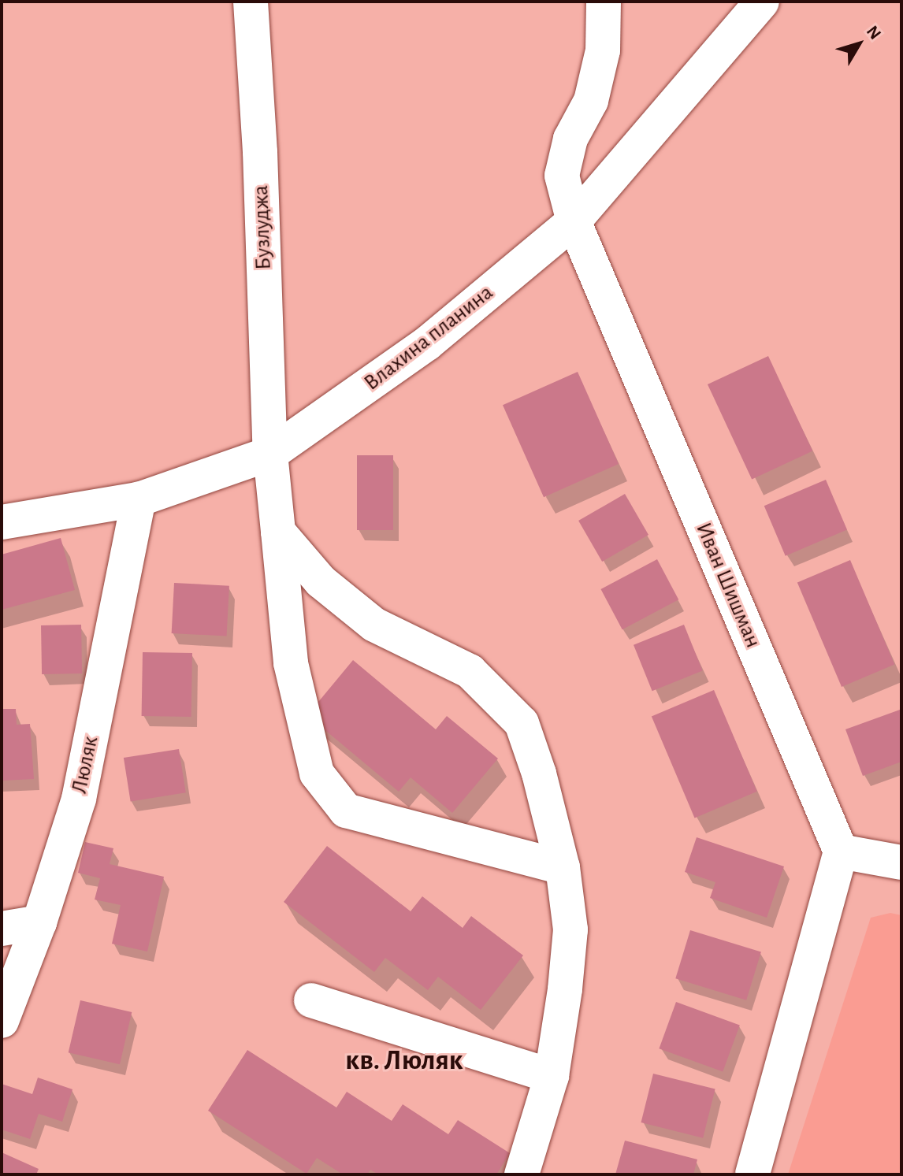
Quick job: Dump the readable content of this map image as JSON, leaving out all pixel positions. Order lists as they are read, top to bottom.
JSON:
{
  "streets": {
    "street": [
      "Бузлуджа",
      "Влахина планина",
      "Иван Шишман",
      "Люляк"
    ]
  },
  "crossings": [
    ["Бузлуджа", "Влахина планина"],
    ["Влахина планина", "Иван Шишман"],
    ["Влахина планина", "Люляк"]
  ],
  "districts": ["кв. Люляк"],
  "north": "top right"
}
